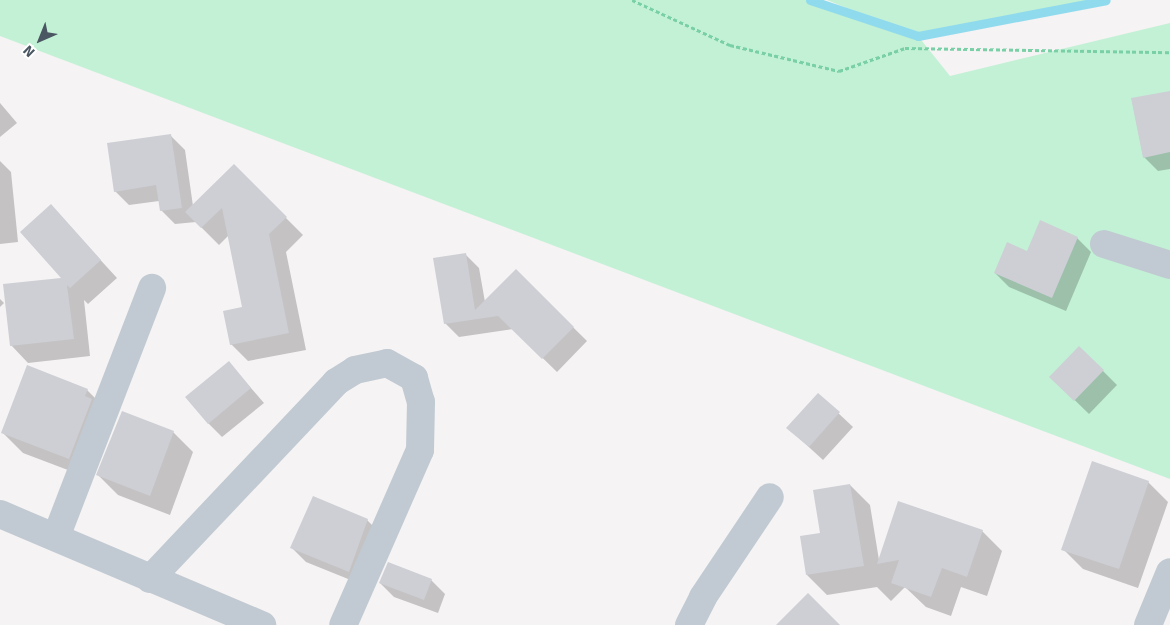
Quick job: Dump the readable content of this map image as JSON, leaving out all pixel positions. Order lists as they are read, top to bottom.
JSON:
{
  "north": "bottom left"
}
